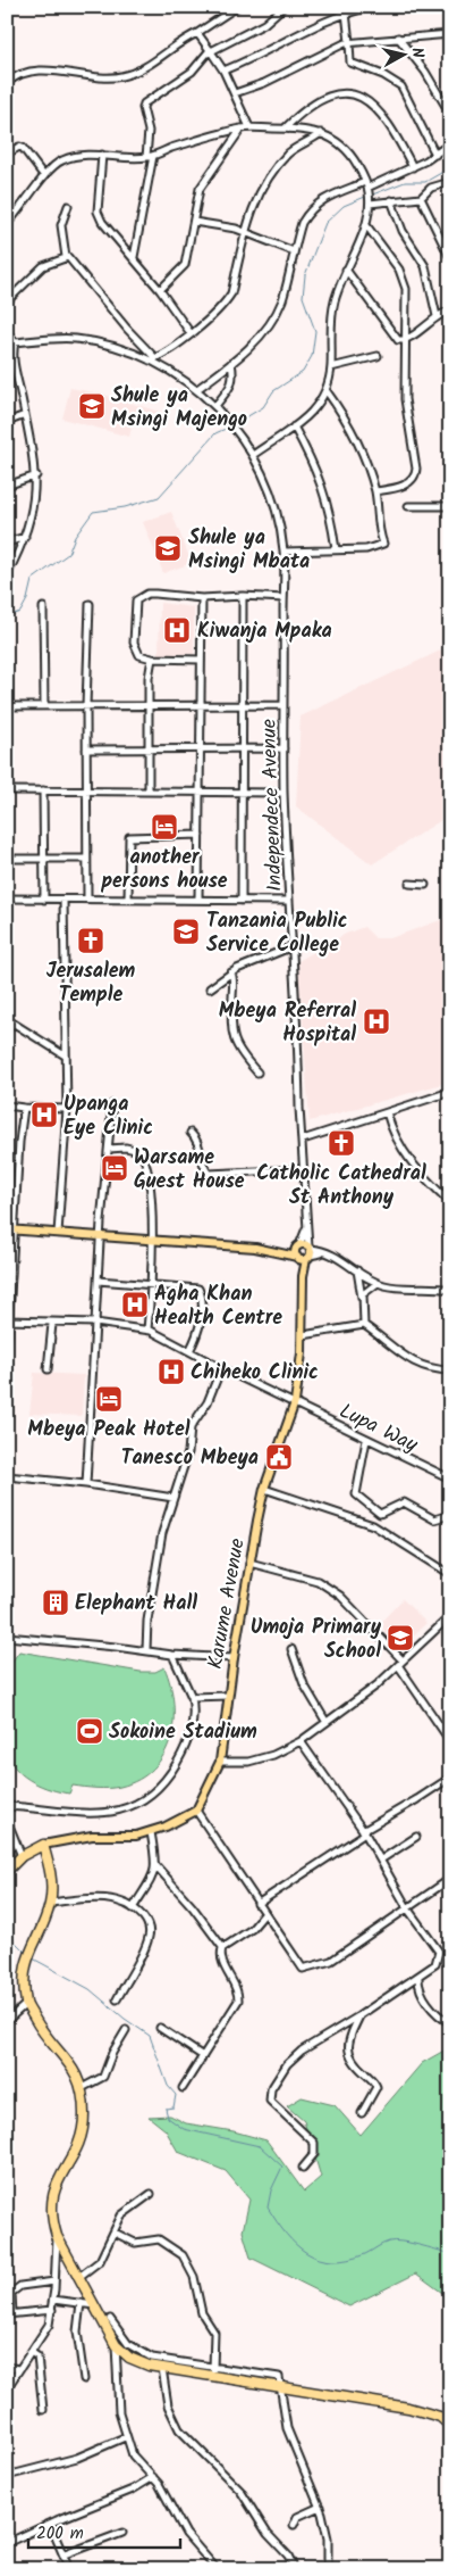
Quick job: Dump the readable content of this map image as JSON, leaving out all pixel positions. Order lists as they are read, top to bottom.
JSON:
{
  "streets": {
    "main road": ["Karume Avenue"],
    "street": ["Independece Avenue", "Lupa Way"]
  },
  "crossings": [
    ["Independece Avenue", "Karume Avenue"],
    ["Lupa Way", "Karume Avenue"]
  ],
  "places": {
    "school or university": [
      "Shule ya Msingi Majengo",
      "Shule ya Msingi Mbata",
      "Tanzania Public Service College",
      "Umoja Primary School"
    ],
    "hospital": [
      "Kiwanja Mpaka",
      "Mbeya Referral Hospital",
      "Upanga Eye Clinic",
      "Agha Khan Health Centre",
      "Chiheko Clinic"
    ],
    "hotel": ["another persons house", "Warsame Guest House", "Mbeya Peak Hotel"],
    "church": ["Jerusalem Temple", "Catholic Cathedral St Anthony"],
    "public building": ["Tanesco Mbeya"],
    "building": ["Elephant Hall"],
    "sports": ["Sokoine Stadium"]
  },
  "scale_bar": "200 m",
  "north": "right"
}
